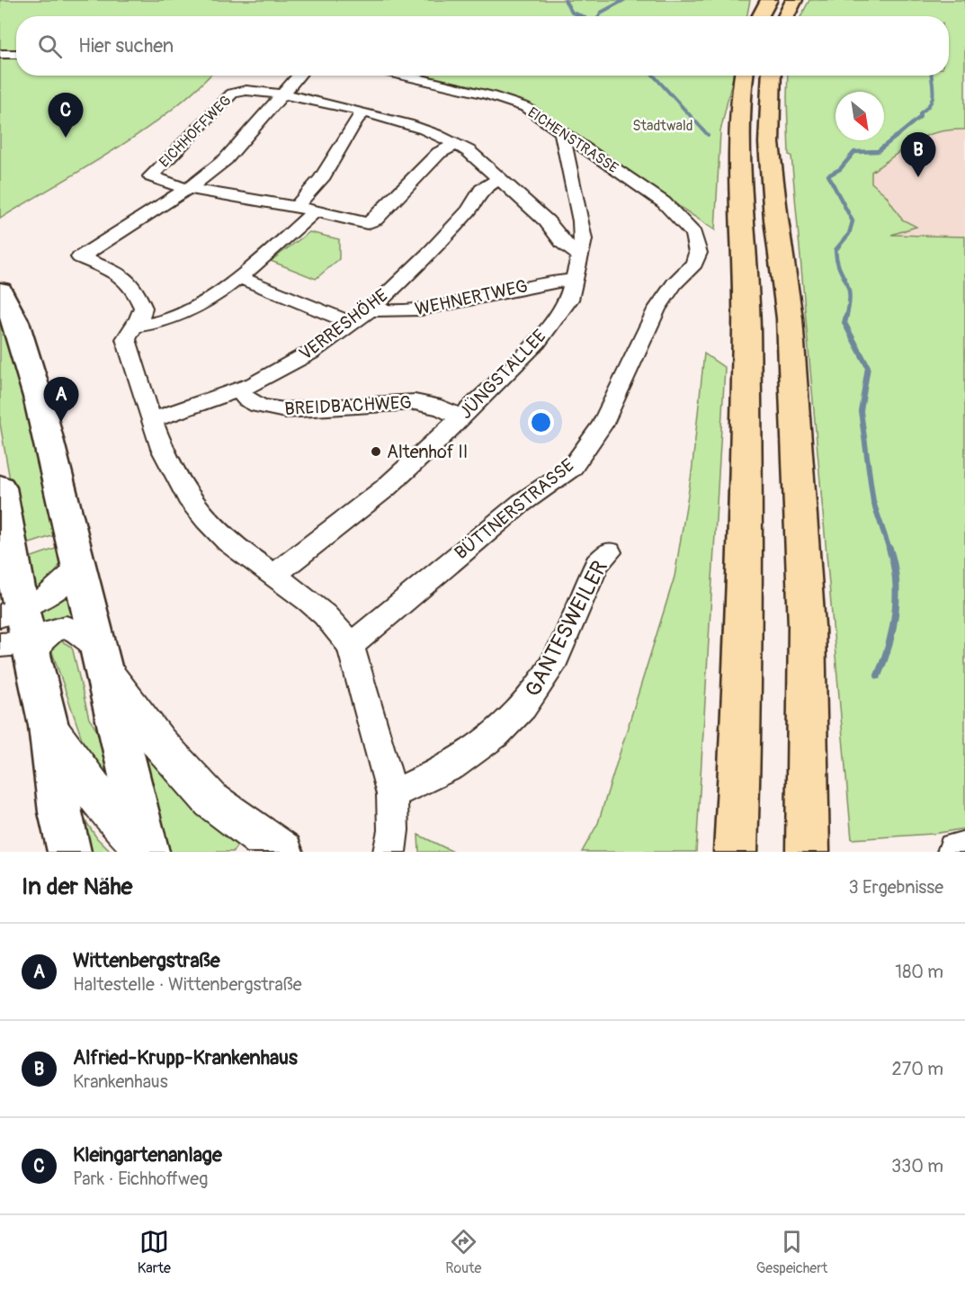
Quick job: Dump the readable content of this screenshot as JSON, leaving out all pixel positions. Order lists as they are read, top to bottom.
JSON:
{
  "streets": {
    "street": [
      "EICHHOFFWEG",
      "EICHENSTRASSE",
      "WEHNERTWEG",
      "VERRESHÖHE",
      "JÜNGSTALLEE",
      "BREIDBACHWEG",
      "BÜTTNERSTRASSE",
      "GANTESWEILER"
    ]
  },
  "crossings": [
    ["EICHENSTRASSE", "JÜNGSTALLEE"],
    ["EICHENSTRASSE", "BÜTTNERSTRASSE"],
    ["WEHNERTWEG", "VERRESHÖHE"],
    ["WEHNERTWEG", "JÜNGSTALLEE"],
    ["VERRESHÖHE", "BREIDBACHWEG"],
    ["JÜNGSTALLEE", "BREIDBACHWEG"]
  ],
  "parks": ["Stadtwald"],
  "places": ["Altenhof II"],
  "north": "bottom right",
  "page": {
    "search": "Hier suchen",
    "pins": ["C", "B", "A"],
    "heading": ["In der Nähe", "3 Ergebnisse"],
    "list": [
      {
        "mark": "A",
        "name": "Wittenbergstraße",
        "note": "Haltestelle · Wittenbergstraße",
        "value": "180 m"
      },
      {
        "mark": "B",
        "name": "Alfried-Krupp-Krankenhaus",
        "note": "Krankenhaus",
        "value": "270 m"
      },
      {
        "mark": "C",
        "name": "Kleingartenanlage",
        "note": "Park · Eichhoffweg",
        "value": "330 m"
      }
    ],
    "nav": ["Karte", "Route", "Gespeichert"]
  }
}
